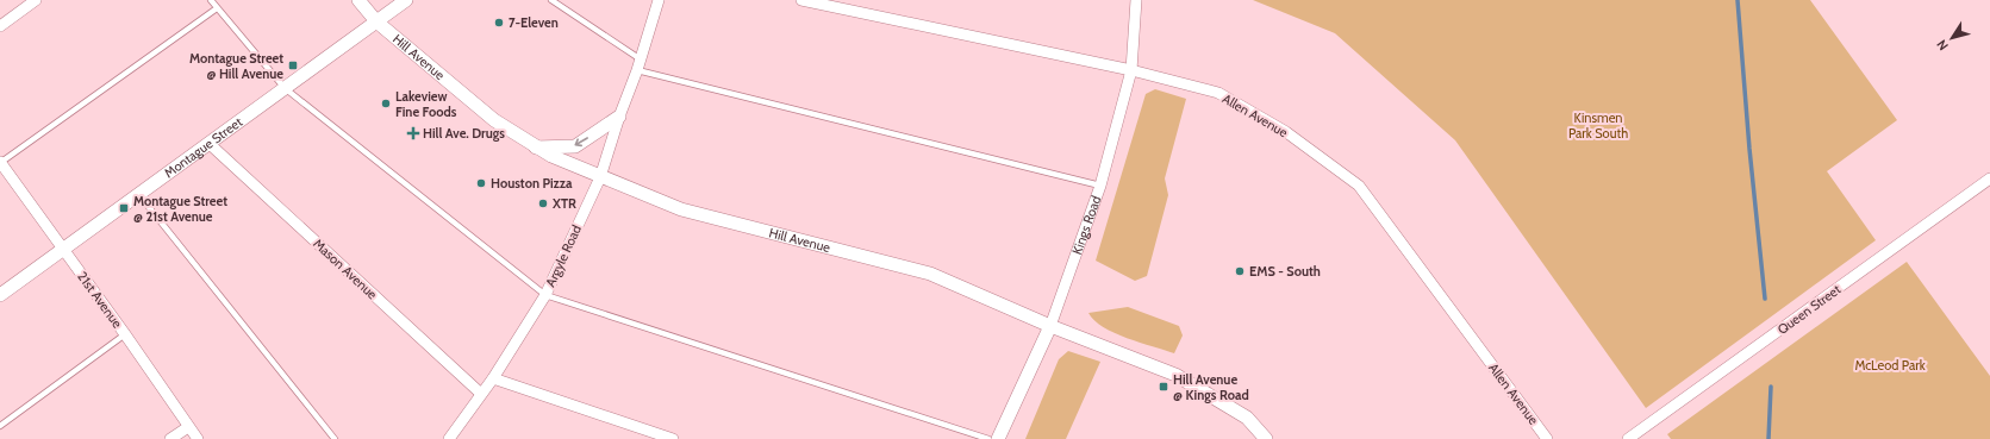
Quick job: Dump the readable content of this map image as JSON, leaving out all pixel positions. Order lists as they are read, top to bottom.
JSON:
{
  "streets": {
    "street": [
      "Hill Avenue",
      "Allen Avenue",
      "Montague Street",
      "Kings Road",
      "Argyle Road",
      "Mason Avenue",
      "21st Avenue",
      "Queen Street"
    ]
  },
  "crossings": [
    ["Hill Avenue", "Montague Street"],
    ["Hill Avenue", "Kings Road"],
    ["Hill Avenue", "Argyle Road"],
    ["Allen Avenue", "Kings Road"],
    ["Montague Street", "Mason Avenue"],
    ["Montague Street", "21st Avenue"],
    ["Argyle Road", "Mason Avenue"]
  ],
  "parks": ["Kinsmen Park South", "McLeod Park"],
  "places": {
    "other": [
      "7-Eleven",
      "Lakeview Fine Foods",
      "Houston Pizza",
      "XTR",
      "EMS - South"
    ],
    "transit": ["Montague Street @ Hill Avenue", "Montague Street @ 21st Avenue", "Hill Avenue @ Kings Road"],
    "health": ["Hill Ave. Drugs"]
  },
  "north": "bottom left"
}
